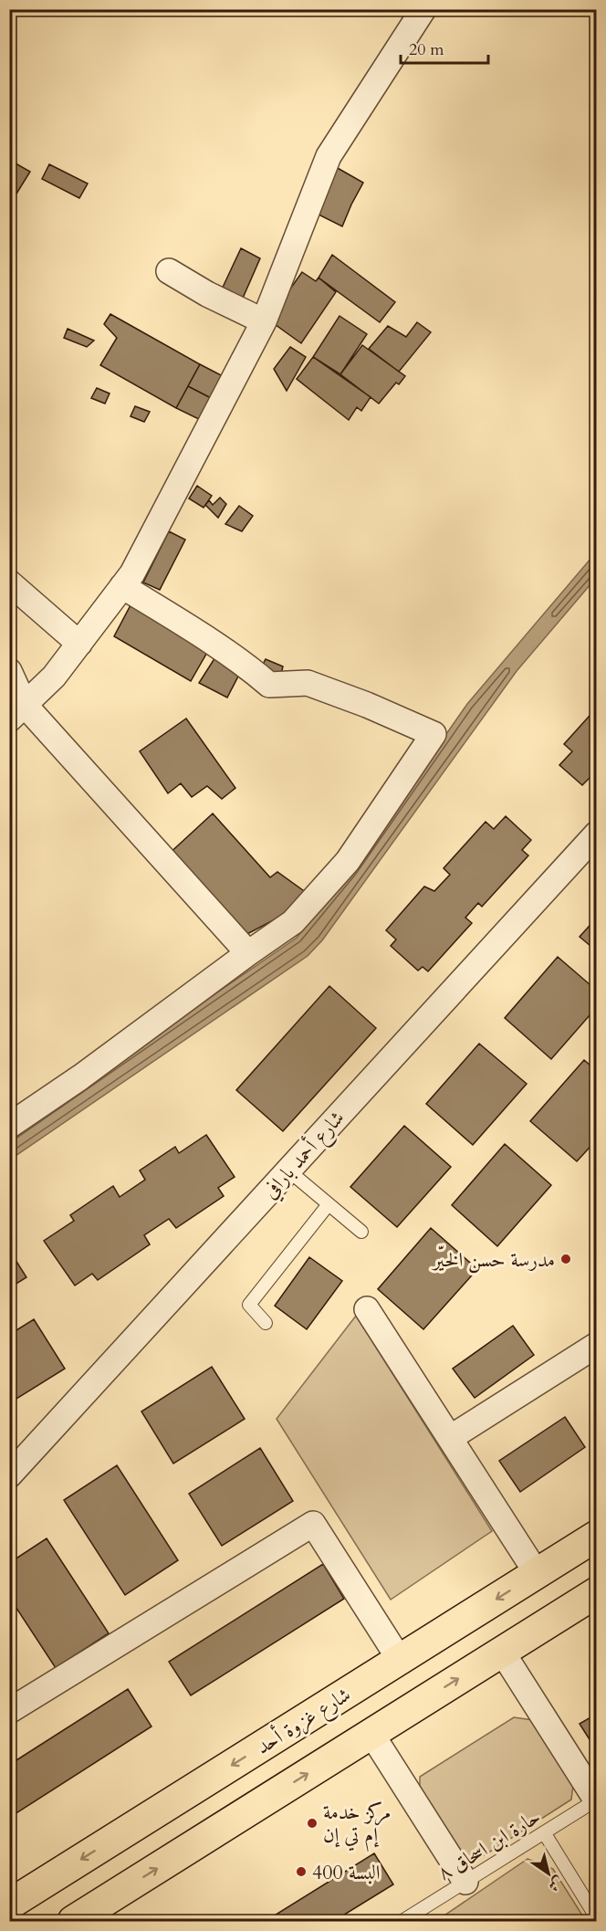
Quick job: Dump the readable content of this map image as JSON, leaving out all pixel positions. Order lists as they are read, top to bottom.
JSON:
{
  "streets": {
    "main road": ["شارع غزوة أحد"],
    "street": ["شارع أحمد بارافي"],
    "lane": ["حارة ابن اسحاق ٨"]
  },
  "places": ["مدرسة حسن الخيّر", "مركز خدمة إم تي إن", "البسة 400"],
  "scale_bar": "20 m",
  "north": "bottom right"
}
